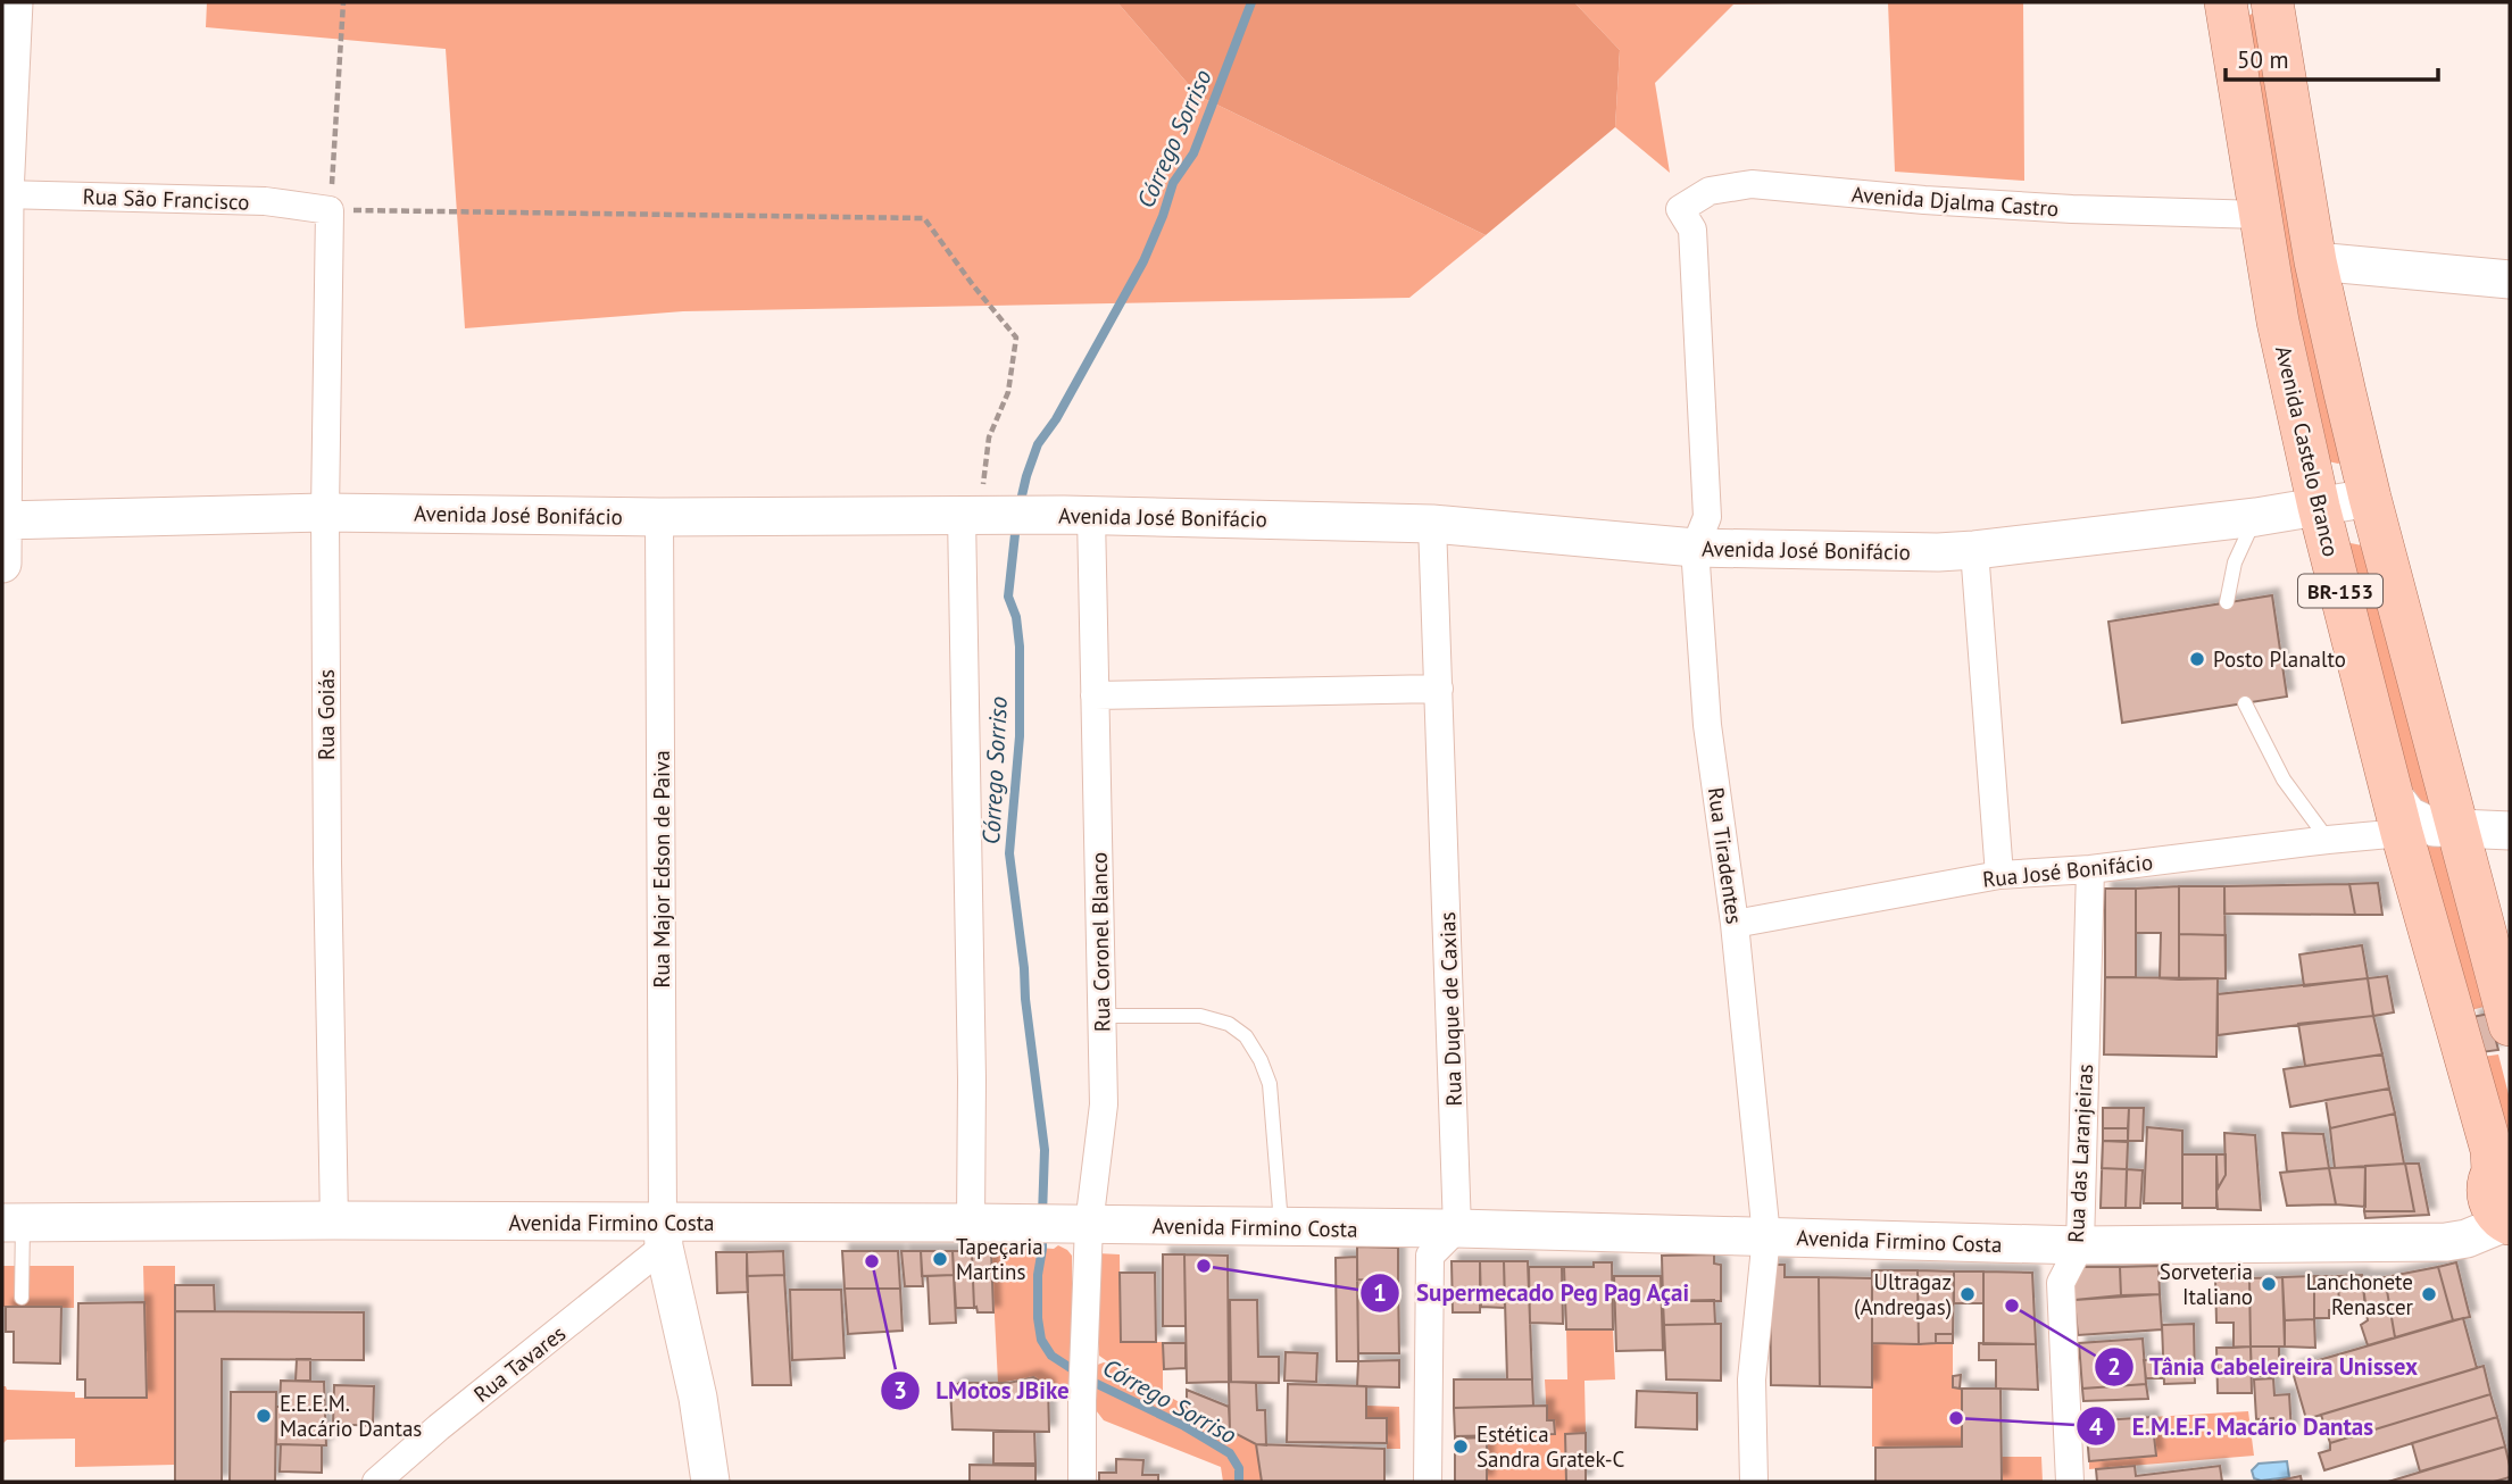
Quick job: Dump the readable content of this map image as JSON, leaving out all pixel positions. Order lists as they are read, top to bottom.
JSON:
{
  "streets": {
    "main road": ["Avenida Castelo Branco", "BR-153"],
    "street": [
      "Rua São Francisco",
      "Avenida Djalma Castro",
      "Avenida José Bonifácio",
      "Rua Goiás",
      "Rua Tiradentes",
      "Rua Major Edson de Paiva",
      "Rua José Bonifácio",
      "Rua Coronel Blanco",
      "Rua Duque de Caxias",
      "Rua das Laranjeiras",
      "Avenida Firmino Costa",
      "Rua Tavares"
    ]
  },
  "crossings": [
    ["Rua São Francisco", "Rua Goiás"],
    ["Avenida Djalma Castro", "Avenida Castelo Branco"],
    ["Avenida Djalma Castro", "Rua Tiradentes"],
    ["Avenida Castelo Branco", "Avenida José Bonifácio"],
    ["Avenida Castelo Branco", "Rua José Bonifácio"],
    ["Avenida Castelo Branco", "Avenida Firmino Costa"],
    ["Avenida José Bonifácio", "BR-153"],
    ["Avenida José Bonifácio", "Rua Goiás"],
    ["Avenida José Bonifácio", "Rua Tiradentes"],
    ["Avenida José Bonifácio", "Rua Major Edson de Paiva"],
    ["Avenida José Bonifácio", "Rua Coronel Blanco"],
    ["Avenida José Bonifácio", "Rua Duque de Caxias"],
    ["Rua Goiás", "Avenida Firmino Costa"],
    ["Rua Tiradentes", "Rua José Bonifácio"],
    ["Rua Tiradentes", "Avenida Firmino Costa"],
    ["Rua Major Edson de Paiva", "Avenida Firmino Costa"],
    ["Rua Major Edson de Paiva", "Rua Tavares"],
    ["Rua José Bonifácio", "Rua das Laranjeiras"],
    ["Rua Coronel Blanco", "Avenida Firmino Costa"],
    ["Rua Duque de Caxias", "Avenida Firmino Costa"],
    ["Rua das Laranjeiras", "Avenida Firmino Costa"],
    ["Avenida Firmino Costa", "Rua Tavares"]
  ],
  "water": ["Córrego Sorriso"],
  "places": [
    "Posto Planalto",
    "Tapeçaria Martins",
    "LMotos JBike",
    "Supermecado Peg Pag Açai",
    "Sorveteria Italiano",
    "Ultragaz (Andregas)",
    "Lanchonete Renascer",
    "Tânia Cabeleireira Unissex",
    "E.E.E.M. Macário Dantas",
    "E.M.E.F. Macário Dantas",
    "Estética Sandra Gratek-C"
  ],
  "scale_bar": "50 m"
}
